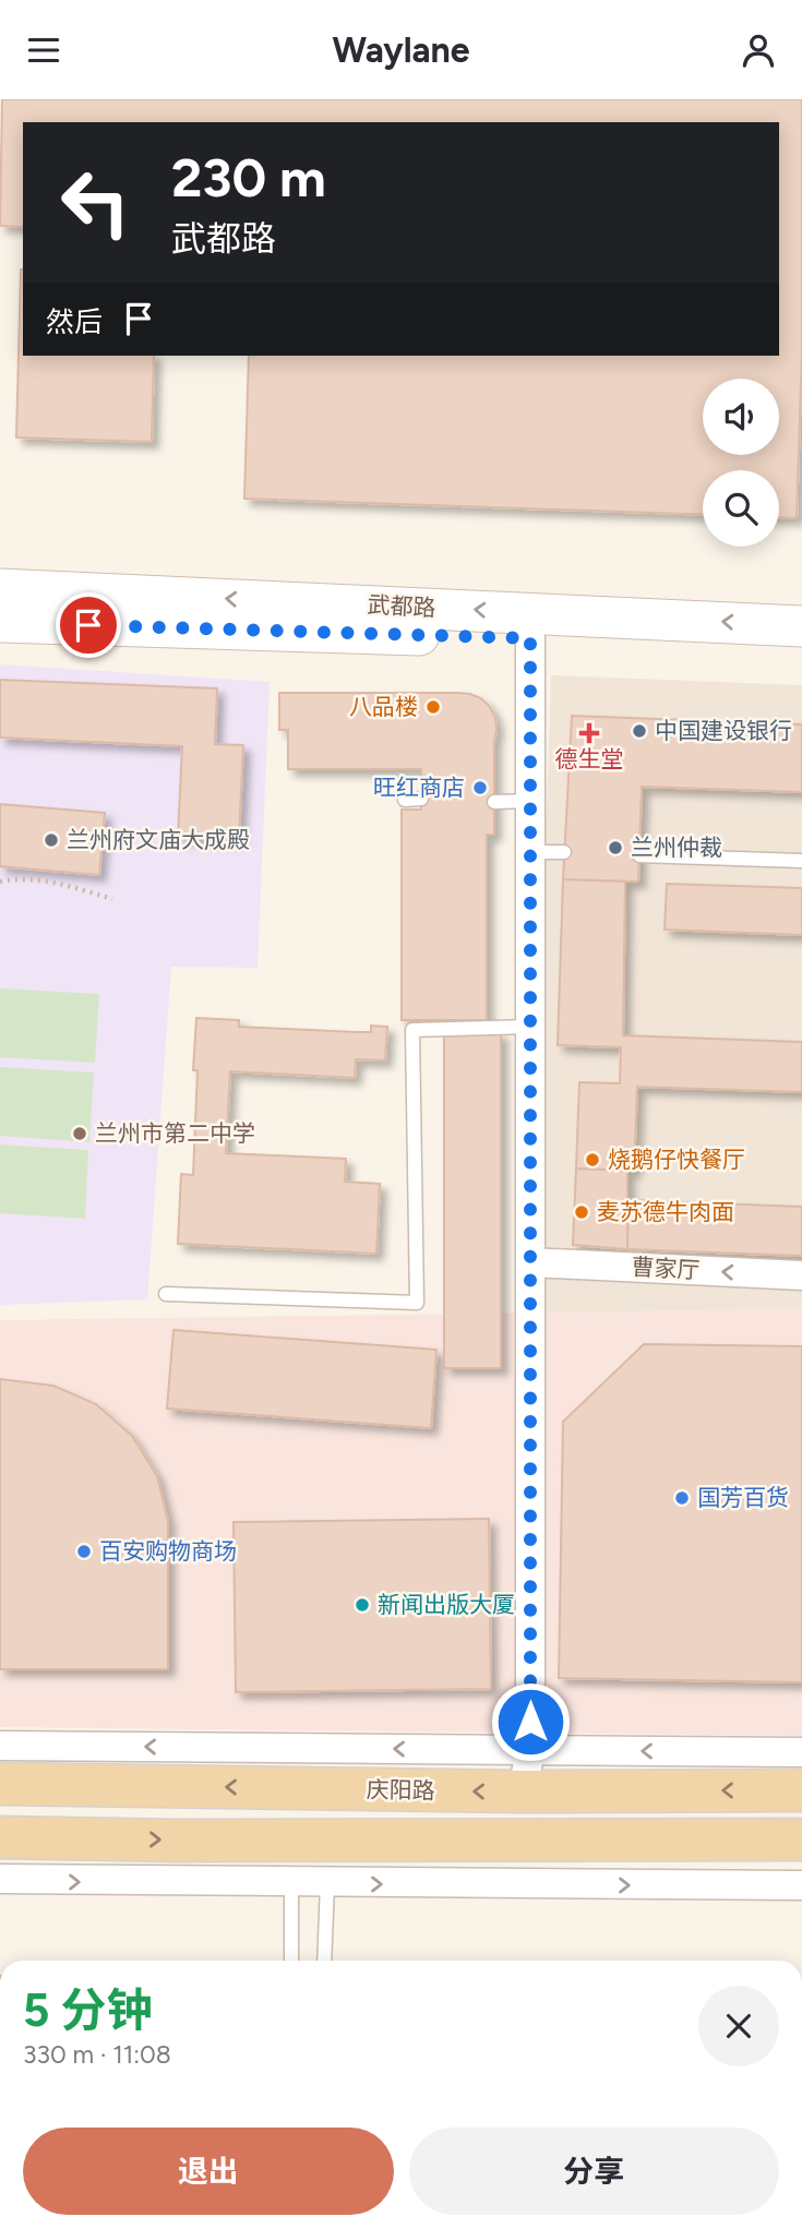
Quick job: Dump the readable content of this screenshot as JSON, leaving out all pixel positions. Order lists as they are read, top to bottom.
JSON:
{
  "streets": {
    "main road": ["武都路", "庆阳路"],
    "street": ["曹家厅"]
  },
  "one_way": ["曹家厅"],
  "places": {
    "other": [
      "八品楼",
      "中国建设银行",
      "旺红商店",
      "兰州府文庙大成殿",
      "兰州仲裁",
      "兰州市第二中学",
      "烧鹅仔快餐厅",
      "麦苏德牛肉面",
      "国芳百货",
      "百安购物商场",
      "新闻出版大厦"
    ],
    "health": ["德生堂"]
  },
  "page": {
    "header": "Waylane",
    "turn": ["230 m", "武都路"],
    "then": "然后",
    "heading": ["5 分钟", "330 m · 11:08"],
    "buttons": ["退出", "分享"]
  }
}
